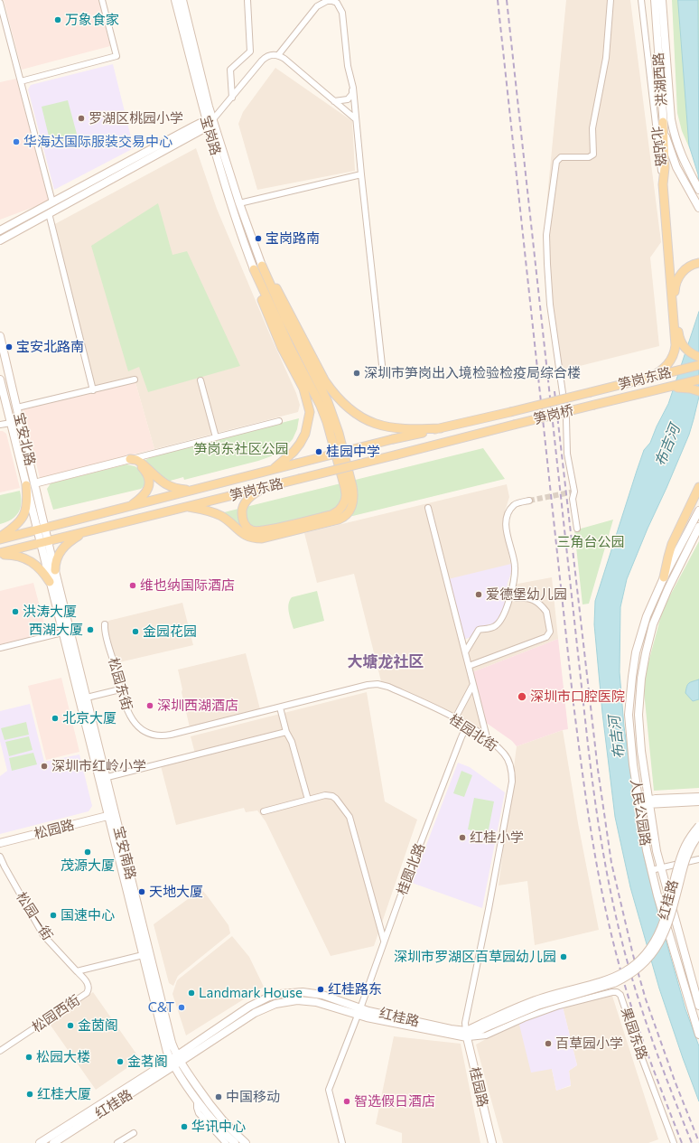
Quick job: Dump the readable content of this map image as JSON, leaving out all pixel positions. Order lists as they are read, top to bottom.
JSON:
{
  "streets": {
    "main road": [
      "洪湖西路",
      "宝岗路",
      "笋岗东路",
      "笋岗桥",
      "宝安北路",
      "人民公园路",
      "松园路",
      "宝安南路",
      "红桂路",
      "桂园路"
    ],
    "street": [
      "北站路",
      "松园东街",
      "桂园北街",
      "桂圆北路",
      "松园一街",
      "松园西街",
      "果园东路"
    ]
  },
  "crossings": [
    ["笋岗东路", "笋岗桥"],
    ["笋岗东路", "宝安北路"],
    ["笋岗东路", "宝安南路"],
    ["宝安北路", "宝安南路"],
    ["松园东街", "桂园北街"],
    ["桂园北街", "桂圆北路"],
    ["桂园北街", "红桂路"],
    ["桂园北街", "果园东路"],
    ["桂园北街", "桂园路"],
    ["松园路", "宝安南路"],
    ["宝安南路", "红桂路"],
    ["桂圆北路", "红桂路"],
    ["红桂路", "果园东路"],
    ["红桂路", "桂园路"],
    ["松园一街", "松园西街"],
    ["果园东路", "桂园路"]
  ],
  "districts": ["大塘龙社区"],
  "water": ["布吉河"],
  "parks": ["笋岗东社区公园", "三角台公园"],
  "places": [
    "万象食家",
    "罗湖区桃园小学",
    "华海达国际服装交易中心",
    "宝岗路南",
    "宝安北路南",
    "深圳市笋岗出入境检验检疫局综合楼",
    "桂园中学",
    "维也纳国际酒店",
    "爱德堡幼儿园",
    "洪涛大厦",
    "西湖大厦",
    "金园花园",
    "深圳市口腔医院",
    "深圳西湖酒店",
    "北京大厦",
    "深圳市红岭小学",
    "红桂小学",
    "茂源大厦",
    "天地大厦",
    "国速中心",
    "深圳市罗湖区百草园幼儿园",
    "红桂路东",
    "Landmark House",
    "C&T",
    "金茵阁",
    "百草园小学",
    "松园大楼",
    "金茗阁",
    "红桂大厦",
    "中国移动",
    "智选假日酒店",
    "华讯中心"
  ]
}
